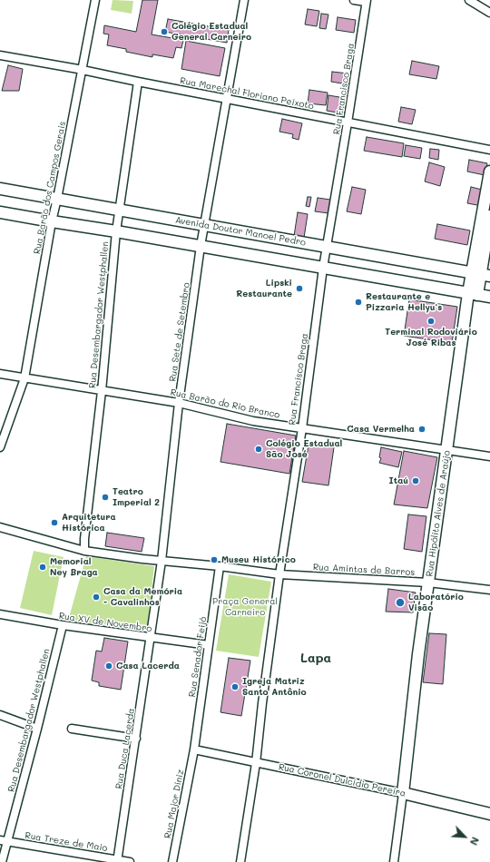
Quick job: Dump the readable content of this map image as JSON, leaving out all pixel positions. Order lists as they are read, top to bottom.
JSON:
{
  "streets": {
    "main road": ["Avenida Doutor Manoel Pedro", "Rua Hipólito Alves de Araújo", "Rua Coronel Dulcídio Pereira"],
    "street": [
      "Rua Francisco Braga",
      "Rua Marechal Floriano Peixoto",
      "Rua Barão dos Campos Gerais",
      "Rua Desembargador Westphallen",
      "Rua Sete de Setembro",
      "Rua Barão do Rio Branco",
      "Rua Amintas de Barros",
      "Rua XV de Novembro",
      "Rua Senador Feijó",
      "Rua Duca Lacerda",
      "Rua Major Diniz",
      "Rua Treze de Maio"
    ]
  },
  "crossings": [
    ["Rua Francisco Braga", "Rua Marechal Floriano Peixoto"],
    ["Rua Francisco Braga", "Avenida Doutor Manoel Pedro"],
    ["Rua Francisco Braga", "Rua Barão do Rio Branco"],
    ["Rua Francisco Braga", "Rua Amintas de Barros"],
    ["Rua Francisco Braga", "Rua Coronel Dulcídio Pereira"],
    ["Rua Marechal Floriano Peixoto", "Rua Barão dos Campos Gerais"],
    ["Rua Marechal Floriano Peixoto", "Rua Desembargador Westphallen"],
    ["Rua Marechal Floriano Peixoto", "Rua Sete de Setembro"],
    ["Rua Barão dos Campos Gerais", "Avenida Doutor Manoel Pedro"],
    ["Rua Barão dos Campos Gerais", "Rua Barão do Rio Branco"],
    ["Avenida Doutor Manoel Pedro", "Rua Desembargador Westphallen"],
    ["Avenida Doutor Manoel Pedro", "Rua Sete de Setembro"],
    ["Avenida Doutor Manoel Pedro", "Rua Hipólito Alves de Araújo"],
    ["Rua Desembargador Westphallen", "Rua Barão do Rio Branco"],
    ["Rua Desembargador Westphallen", "Rua Amintas de Barros"],
    ["Rua Desembargador Westphallen", "Rua XV de Novembro"],
    ["Rua Desembargador Westphallen", "Rua Treze de Maio"],
    ["Rua Sete de Setembro", "Rua Barão do Rio Branco"],
    ["Rua Sete de Setembro", "Rua Amintas de Barros"],
    ["Rua Sete de Setembro", "Rua XV de Novembro"],
    ["Rua Sete de Setembro", "Rua Duca Lacerda"],
    ["Rua Barão do Rio Branco", "Rua Hipólito Alves de Araújo"],
    ["Rua Hipólito Alves de Araújo", "Rua Amintas de Barros"],
    ["Rua Hipólito Alves de Araújo", "Rua Coronel Dulcídio Pereira"],
    ["Rua Amintas de Barros", "Rua Senador Feijó"],
    ["Rua XV de Novembro", "Rua Senador Feijó"],
    ["Rua XV de Novembro", "Rua Duca Lacerda"],
    ["Rua Senador Feijó", "Rua Coronel Dulcídio Pereira"],
    ["Rua Senador Feijó", "Rua Major Diniz"],
    ["Rua Duca Lacerda", "Rua Treze de Maio"],
    ["Rua Coronel Dulcídio Pereira", "Rua Major Diniz"]
  ],
  "districts": ["Lapa"],
  "parks": ["Praça General Carneiro"],
  "places": [
    "Colégio Estadual General Carneiro",
    "Lipski Restaurante",
    "Restaurante e Pizzaria Hellyu's",
    "Terminal Rodoviário José Ribas",
    "Casa Vermelha",
    "Colégio Estadual São José",
    "Itaú",
    "Teatro Imperial 2",
    "Arquitetura Histórica",
    "Museu Histórico",
    "Memorial Ney Braga",
    "Casa da Memória - Cavalinhos",
    "Laboratório Visão",
    "Casa Lacerda",
    "Igreja Matriz Santo Antônio"
  ],
  "north": "bottom right"
}
